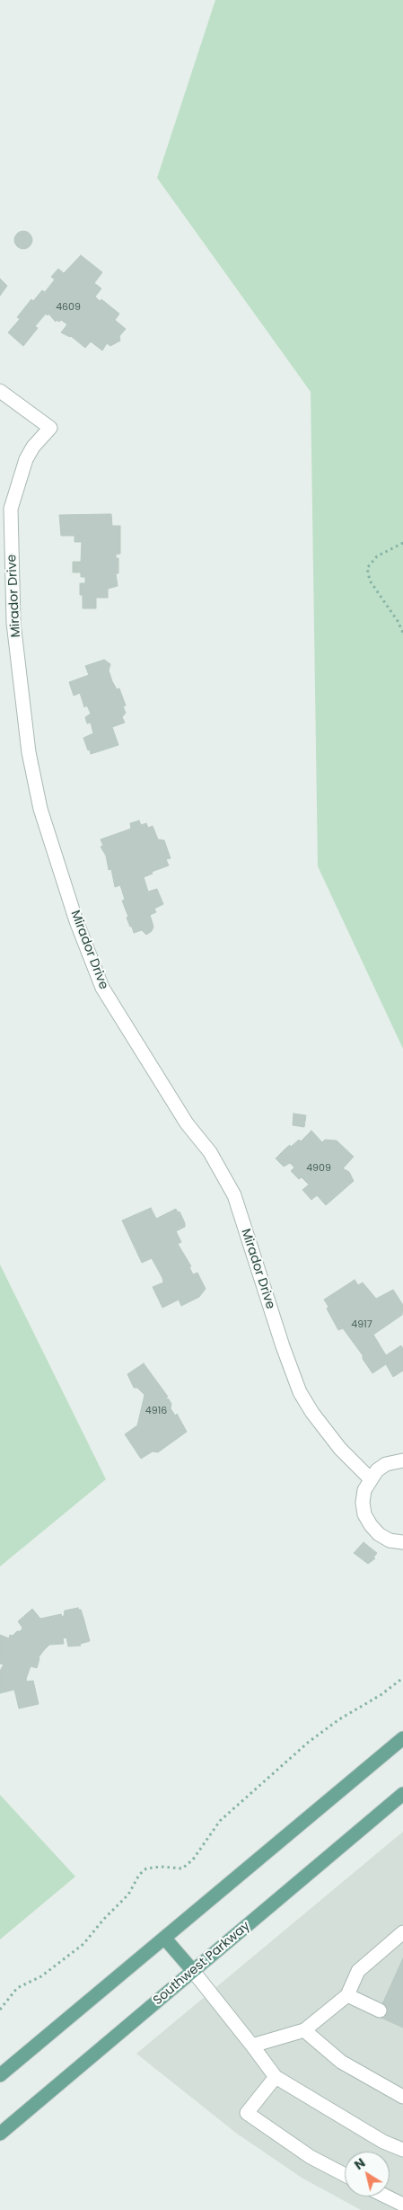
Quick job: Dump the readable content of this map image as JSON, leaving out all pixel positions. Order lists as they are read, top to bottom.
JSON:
{
  "streets": {
    "main road": ["Southwest Parkway"],
    "street": ["Mirador Drive"]
  },
  "house_numbers": [
    "4609",
    "4909",
    "4917",
    "4916"
  ],
  "north": "top left"
}
